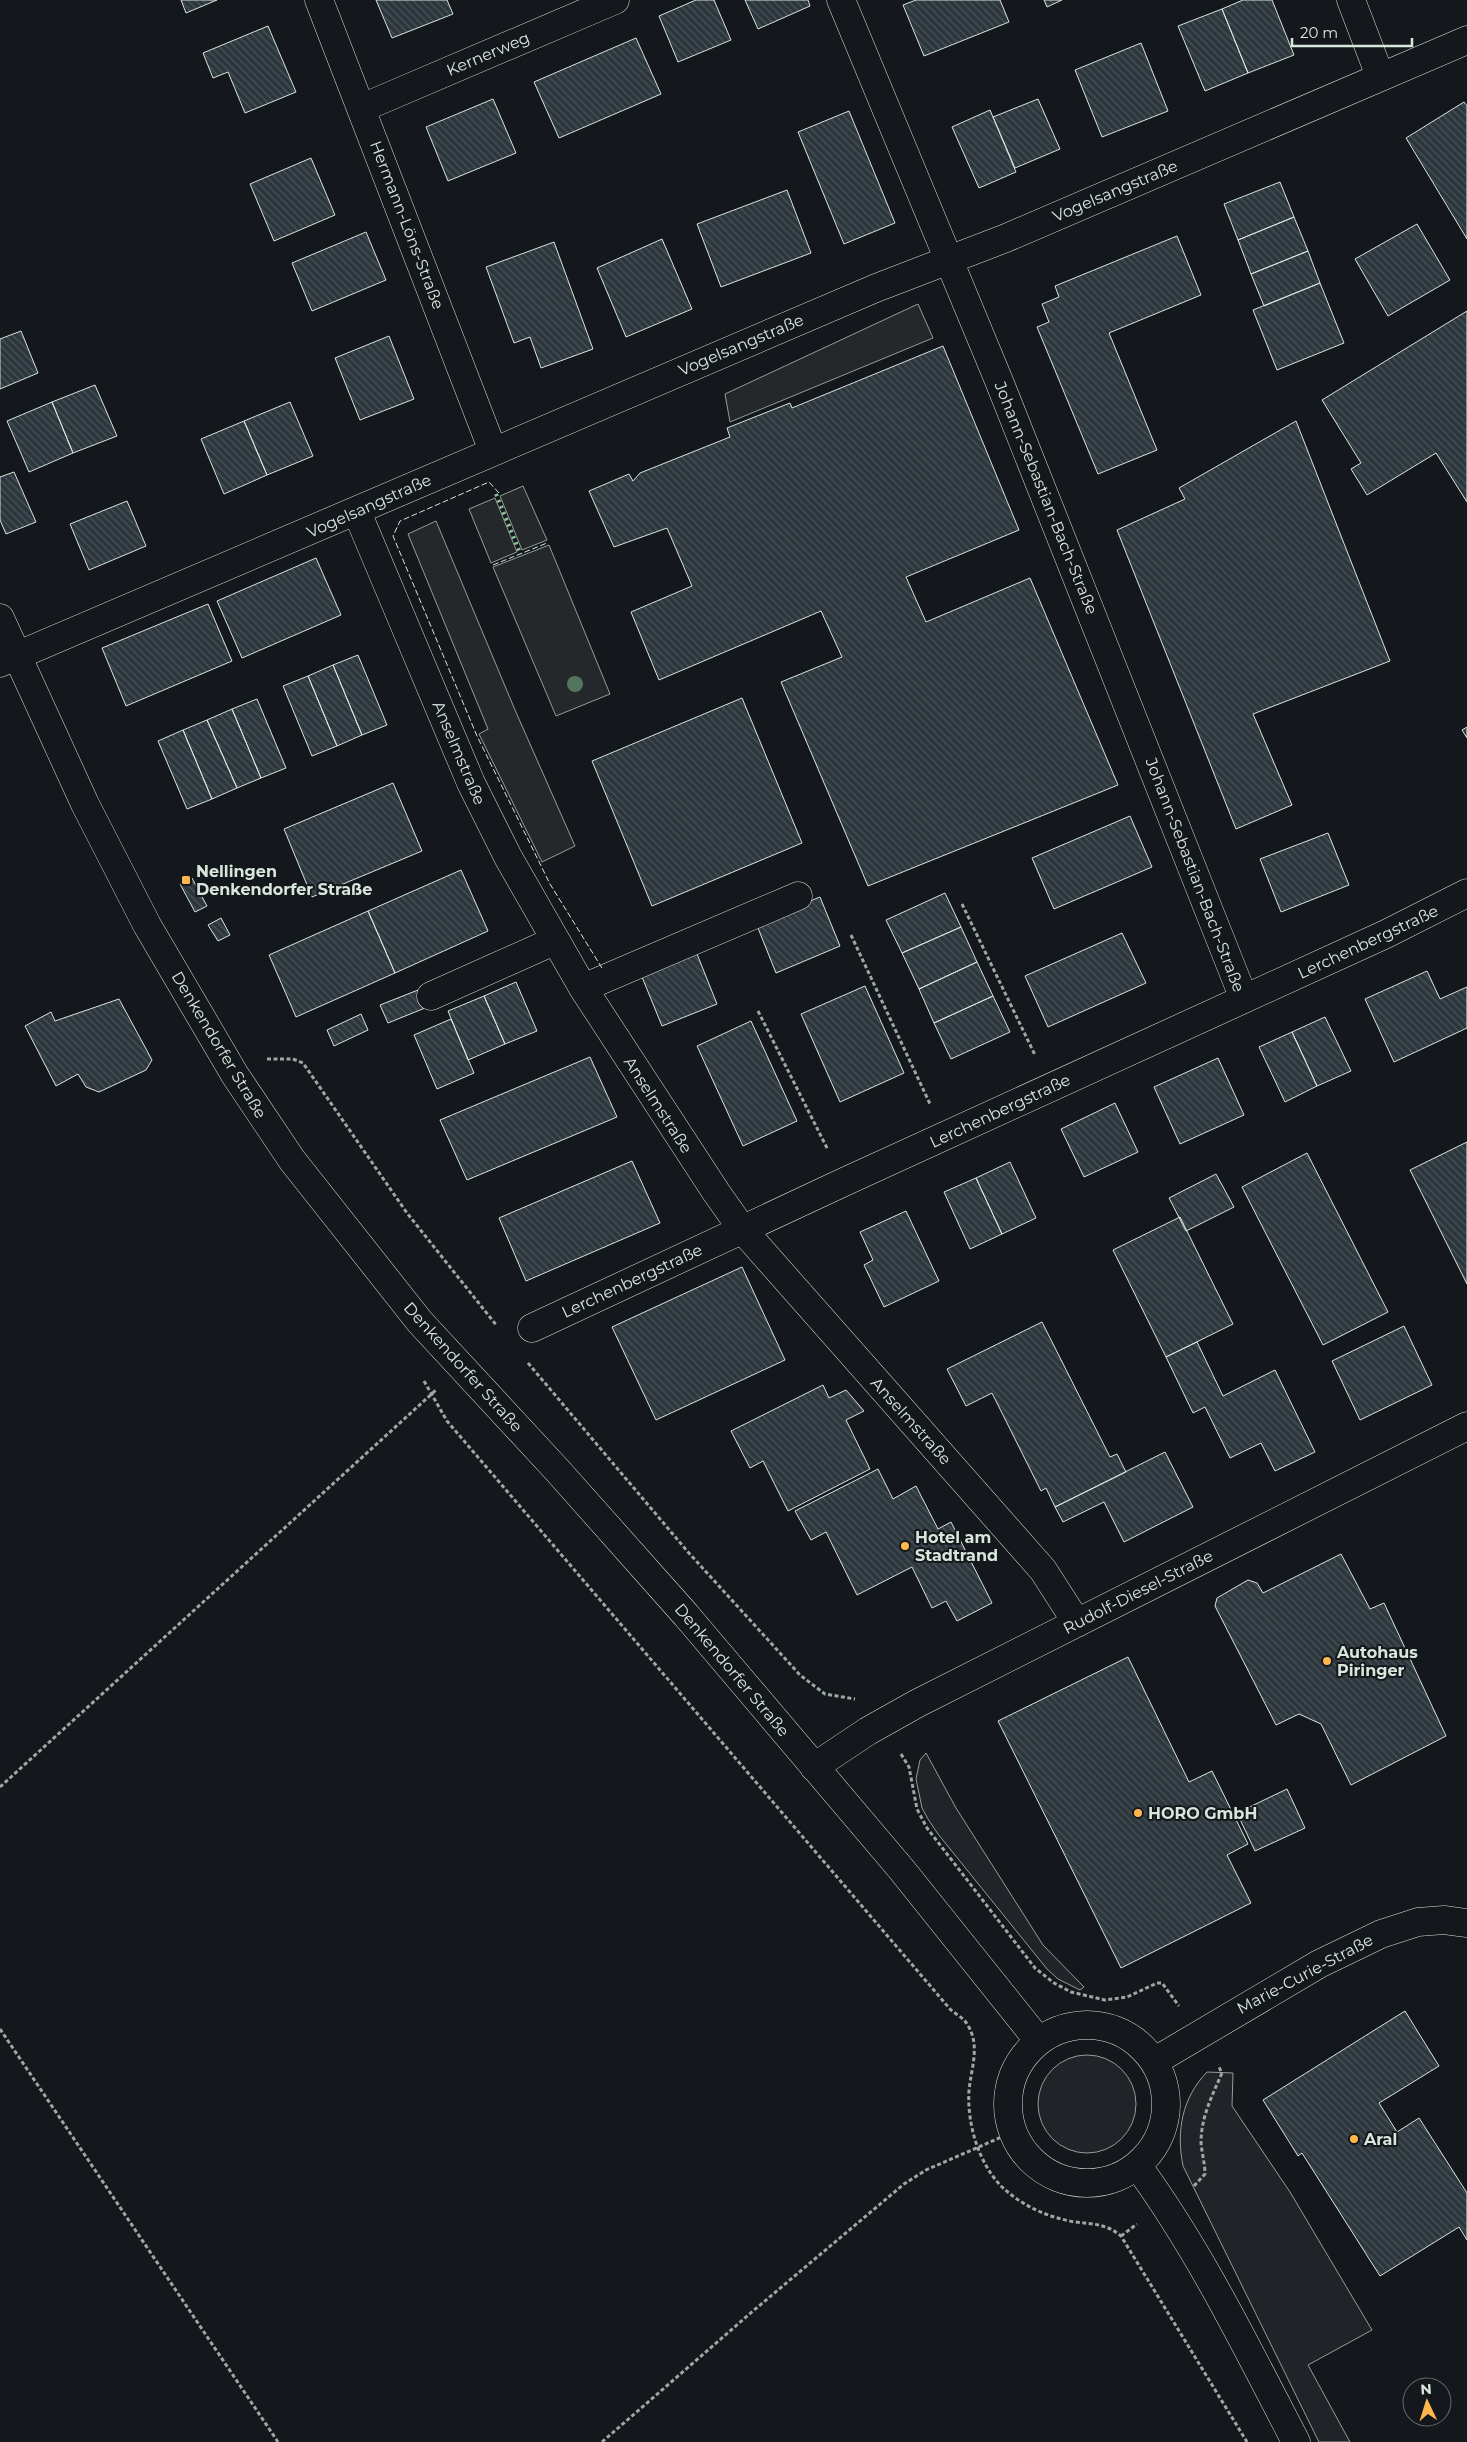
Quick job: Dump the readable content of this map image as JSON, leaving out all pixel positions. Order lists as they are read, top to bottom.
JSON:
{
  "streets": {
    "street": [
      "Kernerweg",
      "Vogelsangstraße",
      "Hermann-Löns-Straße",
      "Johann-Sebastian-Bach-Straße",
      "Anselmstraße",
      "Lerchenbergstraße",
      "Denkendorfer Straße",
      "Rudolf-Diesel-Straße",
      "Marie-Curie-Straße"
    ]
  },
  "crossings": [
    ["Kernerweg", "Hermann-Löns-Straße"],
    ["Vogelsangstraße", "Hermann-Löns-Straße"],
    ["Vogelsangstraße", "Johann-Sebastian-Bach-Straße"],
    ["Vogelsangstraße", "Anselmstraße"],
    ["Vogelsangstraße", "Denkendorfer Straße"],
    ["Johann-Sebastian-Bach-Straße", "Lerchenbergstraße"],
    ["Anselmstraße", "Lerchenbergstraße"],
    ["Anselmstraße", "Rudolf-Diesel-Straße"],
    ["Denkendorfer Straße", "Rudolf-Diesel-Straße"],
    ["Denkendorfer Straße", "Marie-Curie-Straße"]
  ],
  "places": {
    "transit": ["Nellingen Denkendorfer Straße"],
    "other": [
      "Hotel am Stadtrand",
      "Autohaus Piringer",
      "HORO GmbH",
      "Aral"
    ]
  },
  "scale_bar": "20 m",
  "north": "top"
}
